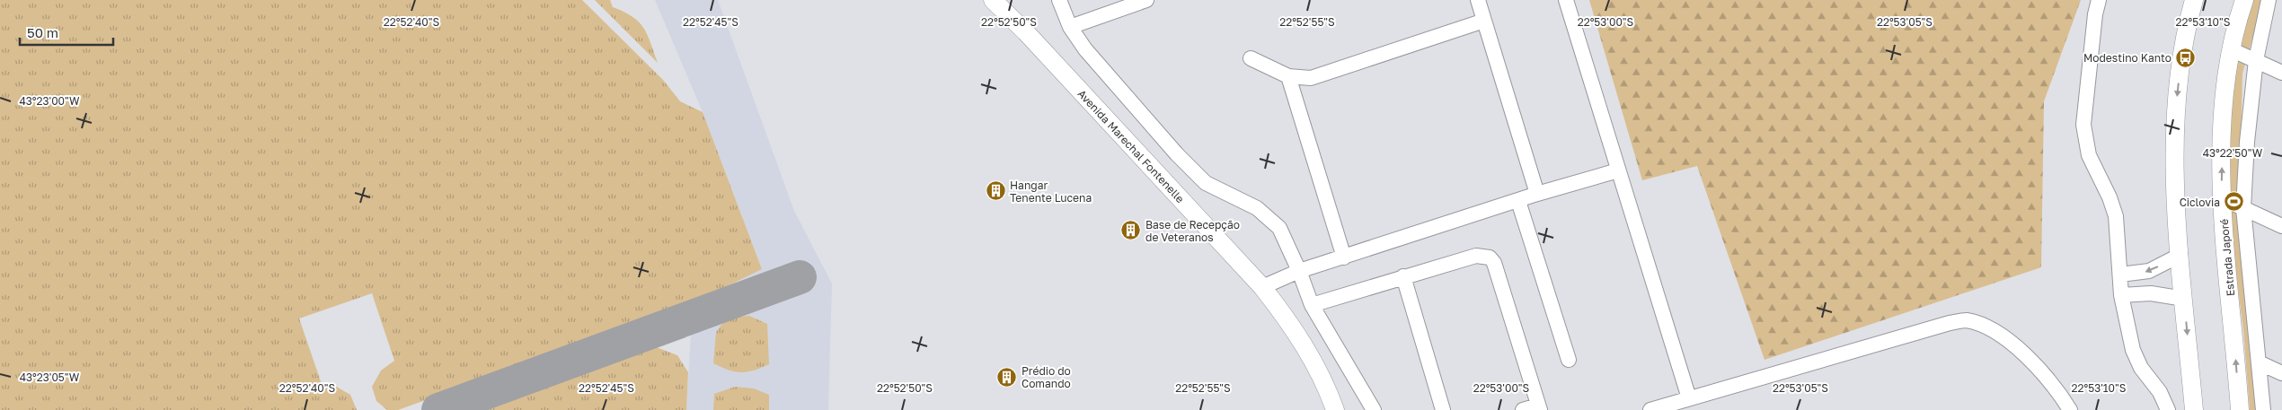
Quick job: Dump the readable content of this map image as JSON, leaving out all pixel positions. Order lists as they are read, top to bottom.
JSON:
{
  "streets": {
    "main road": ["Avenida Marechal Fontenelle", "Estrada Japoré"]
  },
  "places": {
    "bus stop": ["Modestino Kanto"],
    "building": ["Hangar Tenente Lucena", "Base de Recepção de Veteranos", "Prédio do Comando"],
    "sports": ["Ciclovia"]
  },
  "scale_bar": "50 m",
  "coordinates": [
    "22°52'45\"S",
    "22°53'00\"S",
    "22°53'05\"S",
    "22°52'40\"S",
    "22°52'50\"S",
    "22°52'55\"S",
    "22°53'10\"S",
    "43°23'00\"W",
    "43°22'50\"W",
    "43°23'05\"W"
  ]
}
